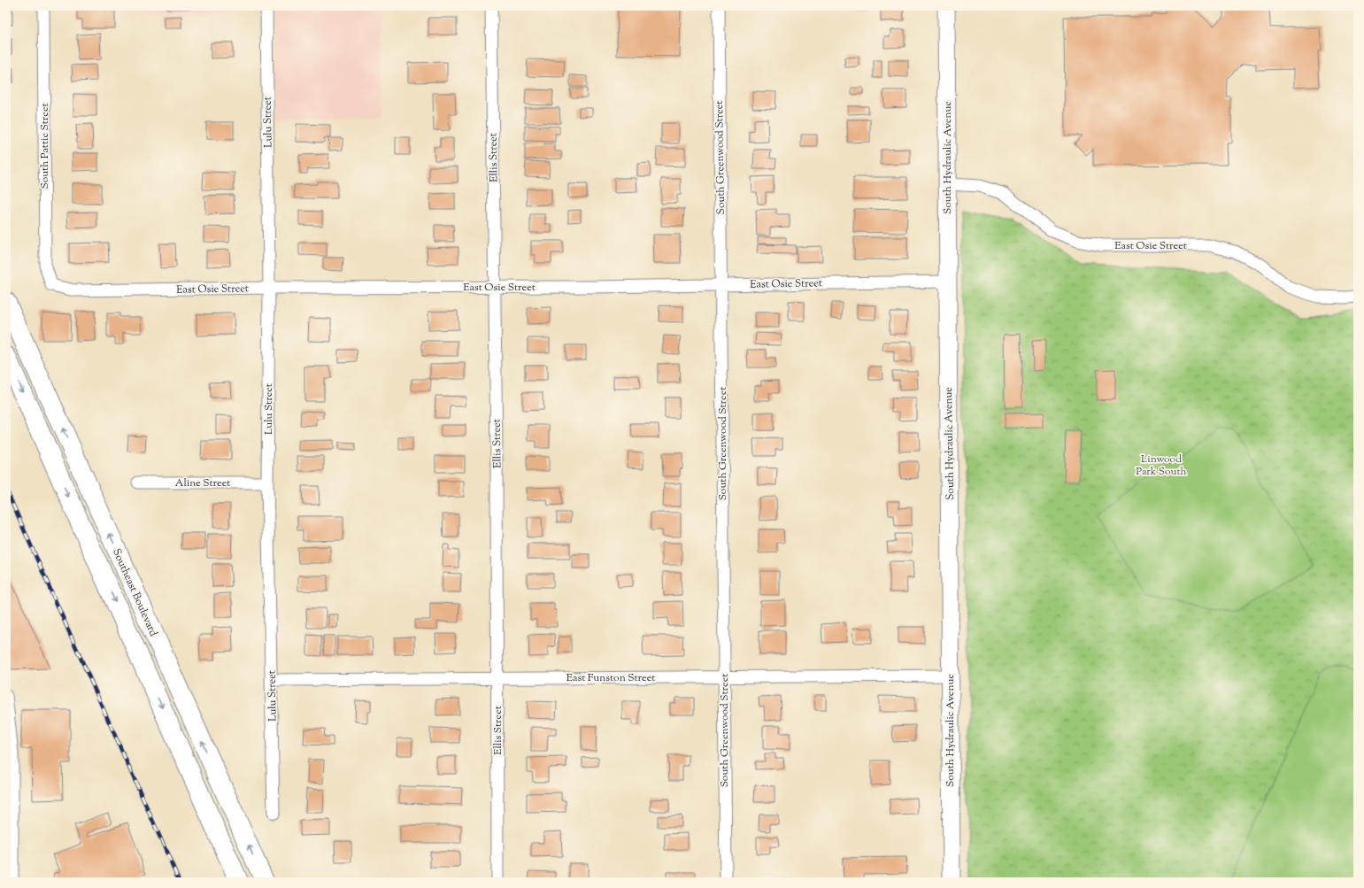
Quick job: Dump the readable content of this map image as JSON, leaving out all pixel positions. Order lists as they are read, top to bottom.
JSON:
{
  "streets": {
    "main road": ["Southeast Boulevard"],
    "street": [
      "Lulu Street",
      "South Pattie Street",
      "Ellis Street",
      "South Greenwood Street",
      "South Hydraulic Avenue",
      "East Osie Street",
      "Aline Street",
      "East Funston Street"
    ]
  },
  "crossings": [
    ["Lulu Street", "East Osie Street"],
    ["Lulu Street", "Aline Street"],
    ["Lulu Street", "East Funston Street"],
    ["South Pattie Street", "East Osie Street"],
    ["Ellis Street", "East Osie Street"],
    ["Ellis Street", "East Funston Street"],
    ["South Greenwood Street", "East Osie Street"],
    ["South Greenwood Street", "East Funston Street"],
    ["South Hydraulic Avenue", "East Osie Street"],
    ["South Hydraulic Avenue", "East Funston Street"]
  ],
  "parks": ["Linwood Park South"]
}
